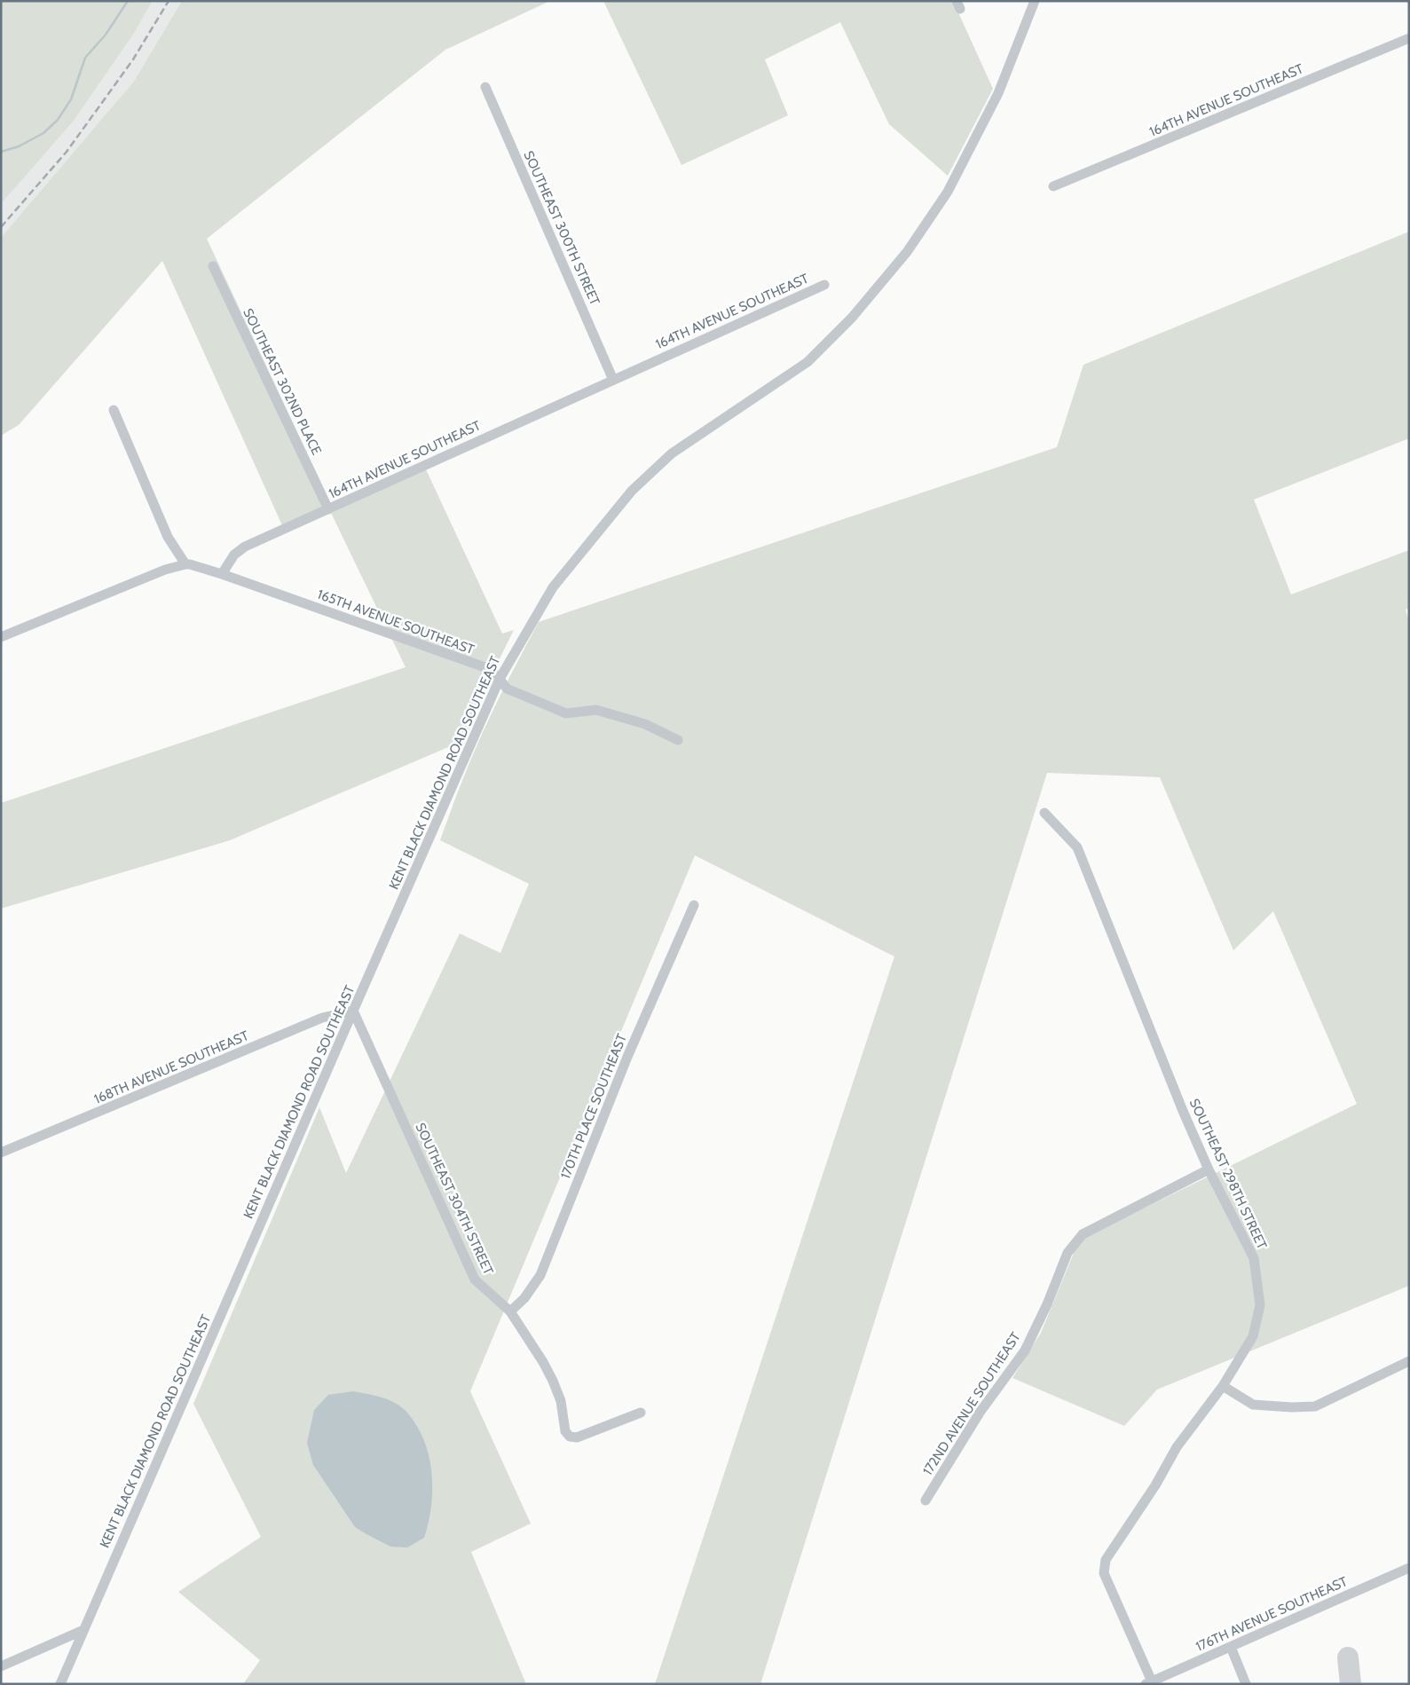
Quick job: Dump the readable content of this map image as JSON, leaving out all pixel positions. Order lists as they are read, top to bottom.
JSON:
{
  "streets": {
    "street": [
      "164TH AVENUE SOUTHEAST",
      "SOUTHEAST 300TH STREET",
      "SOUTHEAST 302ND PLACE",
      "165TH AVENUE SOUTHEAST",
      "KENT BLACK DIAMOND ROAD SOUTHEAST",
      "168TH AVENUE SOUTHEAST",
      "170TH PLACE SOUTHEAST",
      "SOUTHEAST 298TH STREET",
      "SOUTHEAST 304TH STREET",
      "172ND AVENUE SOUTHEAST",
      "176TH AVENUE SOUTHEAST"
    ]
  },
  "crossings": [
    ["164TH AVENUE SOUTHEAST", "SOUTHEAST 300TH STREET"],
    ["164TH AVENUE SOUTHEAST", "SOUTHEAST 302ND PLACE"],
    ["164TH AVENUE SOUTHEAST", "165TH AVENUE SOUTHEAST"],
    ["165TH AVENUE SOUTHEAST", "KENT BLACK DIAMOND ROAD SOUTHEAST"],
    ["KENT BLACK DIAMOND ROAD SOUTHEAST", "168TH AVENUE SOUTHEAST"],
    ["KENT BLACK DIAMOND ROAD SOUTHEAST", "SOUTHEAST 304TH STREET"],
    ["168TH AVENUE SOUTHEAST", "SOUTHEAST 304TH STREET"],
    ["170TH PLACE SOUTHEAST", "SOUTHEAST 304TH STREET"],
    ["SOUTHEAST 298TH STREET", "172ND AVENUE SOUTHEAST"],
    ["SOUTHEAST 298TH STREET", "176TH AVENUE SOUTHEAST"]
  ]
}
